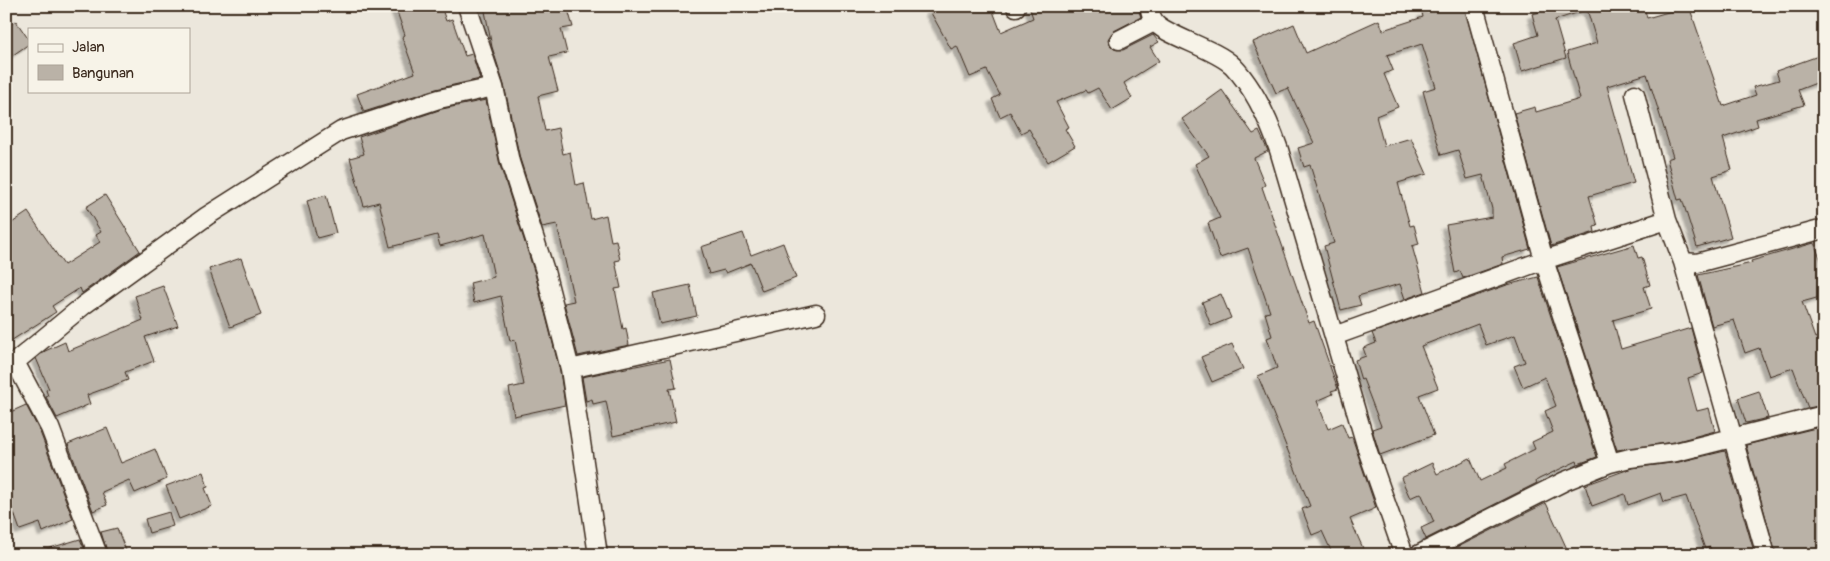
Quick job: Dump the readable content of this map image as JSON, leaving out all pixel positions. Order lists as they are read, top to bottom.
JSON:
{
  "legend": ["Jalan", "Bangunan"]
}
